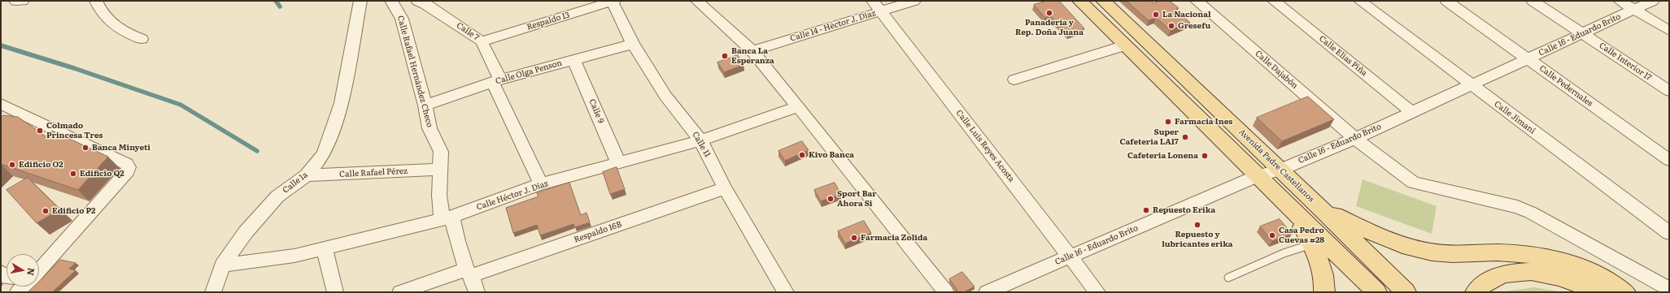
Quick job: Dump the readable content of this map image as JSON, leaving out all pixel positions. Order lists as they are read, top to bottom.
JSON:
{
  "streets": {
    "main road": ["Avenida Padre Castellanos"],
    "street": [
      "Respaldo 13",
      "Calle 14 - Héctor J. Díaz",
      "Calle 7",
      "Calle 16 - Eduardo Brito",
      "Calle Elías Piña",
      "Calle Interior 17",
      "Calle Dajabón",
      "Calle Rafael Hernández Checo",
      "Calle Olga Penson",
      "Calle Pedernales",
      "Calle 9",
      "Calle Jimaní",
      "Calle 11",
      "Calle Luis Reyes Acosta",
      "Calle Rafael Pérez",
      "Calle 1a",
      "Calle Héctor J. Díaz",
      "Respaldo 16B"
    ]
  },
  "crossings": [
    ["Respaldo 13", "Calle 7"],
    ["Respaldo 13", "Calle 11"],
    ["Calle 14 - Héctor J. Díaz", "Calle Luis Reyes Acosta"],
    ["Calle 7", "Calle Olga Penson"],
    ["Calle 7", "Calle Héctor J. Díaz"],
    ["Calle 16 - Eduardo Brito", "Calle Elías Piña"],
    ["Calle 16 - Eduardo Brito", "Calle Interior 17"],
    ["Calle 16 - Eduardo Brito", "Calle Dajabón"],
    ["Calle 16 - Eduardo Brito", "Calle Pedernales"],
    ["Calle 16 - Eduardo Brito", "Calle Jimaní"],
    ["Calle 16 - Eduardo Brito", "Calle Luis Reyes Acosta"],
    ["Calle 16 - Eduardo Brito", "Avenida Padre Castellanos"],
    ["Calle Rafael Hernández Checo", "Calle Olga Penson"],
    ["Calle Rafael Hernández Checo", "Calle Rafael Pérez"],
    ["Calle Rafael Hernández Checo", "Calle Héctor J. Díaz"],
    ["Calle Rafael Hernández Checo", "Respaldo 16B"],
    ["Calle Olga Penson", "Calle 9"],
    ["Calle Olga Penson", "Calle 11"],
    ["Calle 9", "Calle Héctor J. Díaz"],
    ["Calle 11", "Calle Héctor J. Díaz"],
    ["Calle 11", "Respaldo 16B"],
    ["Calle Rafael Pérez", "Calle 1a"],
    ["Calle 1a", "Calle Héctor J. Díaz"]
  ],
  "places": [
    "Panaderia y Rep. Doña Juana",
    "La Nacional",
    "Gresefu",
    "Banca La Esperanza",
    "Farmacia Ines",
    "Colmado Princesa Tres",
    "Super Cafeteria LA17",
    "Banca Minyeti",
    "Kivo Banca",
    "Cafeteria Lonena",
    "Edificio O2",
    "Edificio Q2",
    "Sport Bar Ahora Si",
    "Repuesto Erika",
    "Edificio P2",
    "Repuesto y lubricantes erika",
    "Casa Pedro Cuevas #28",
    "Farmacia Zolida"
  ],
  "north": "right"
}
